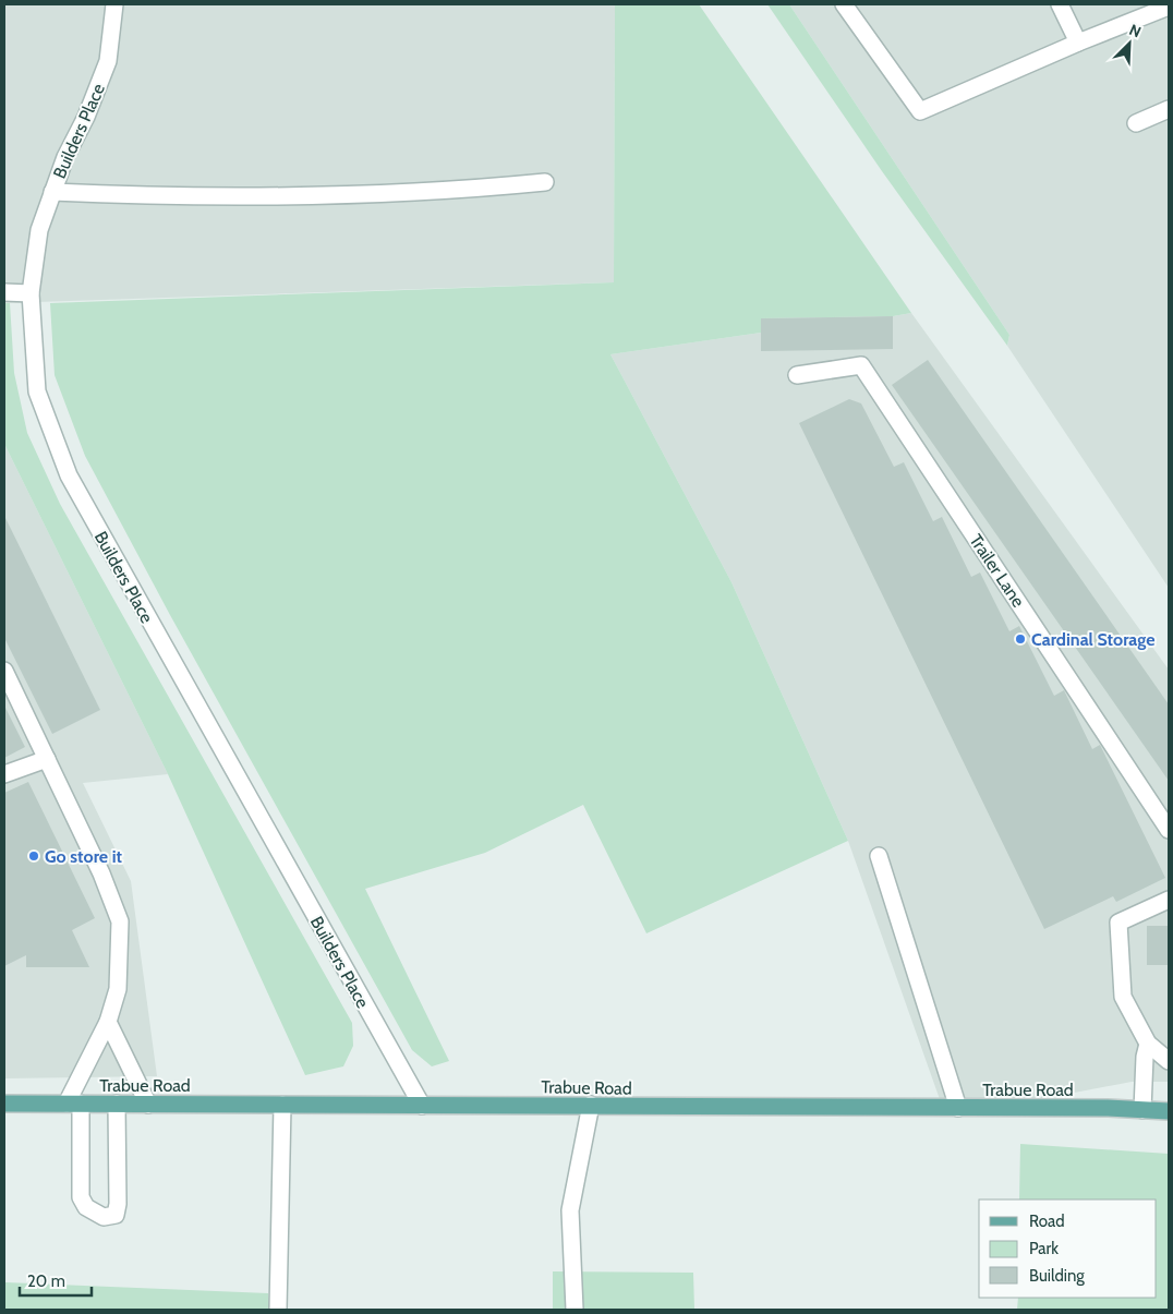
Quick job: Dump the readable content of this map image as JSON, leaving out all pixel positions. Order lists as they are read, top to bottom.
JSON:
{
  "streets": {
    "main road": ["Trabue Road"],
    "street": ["Builders Place", "Trailer Lane"]
  },
  "crossings": [
    ["Builders Place", "Trabue Road"]
  ],
  "places": ["Cardinal Storage", "Go store it"],
  "legend": ["Road", "Park", "Building"],
  "scale_bar": "20 m",
  "north": "top right"
}
